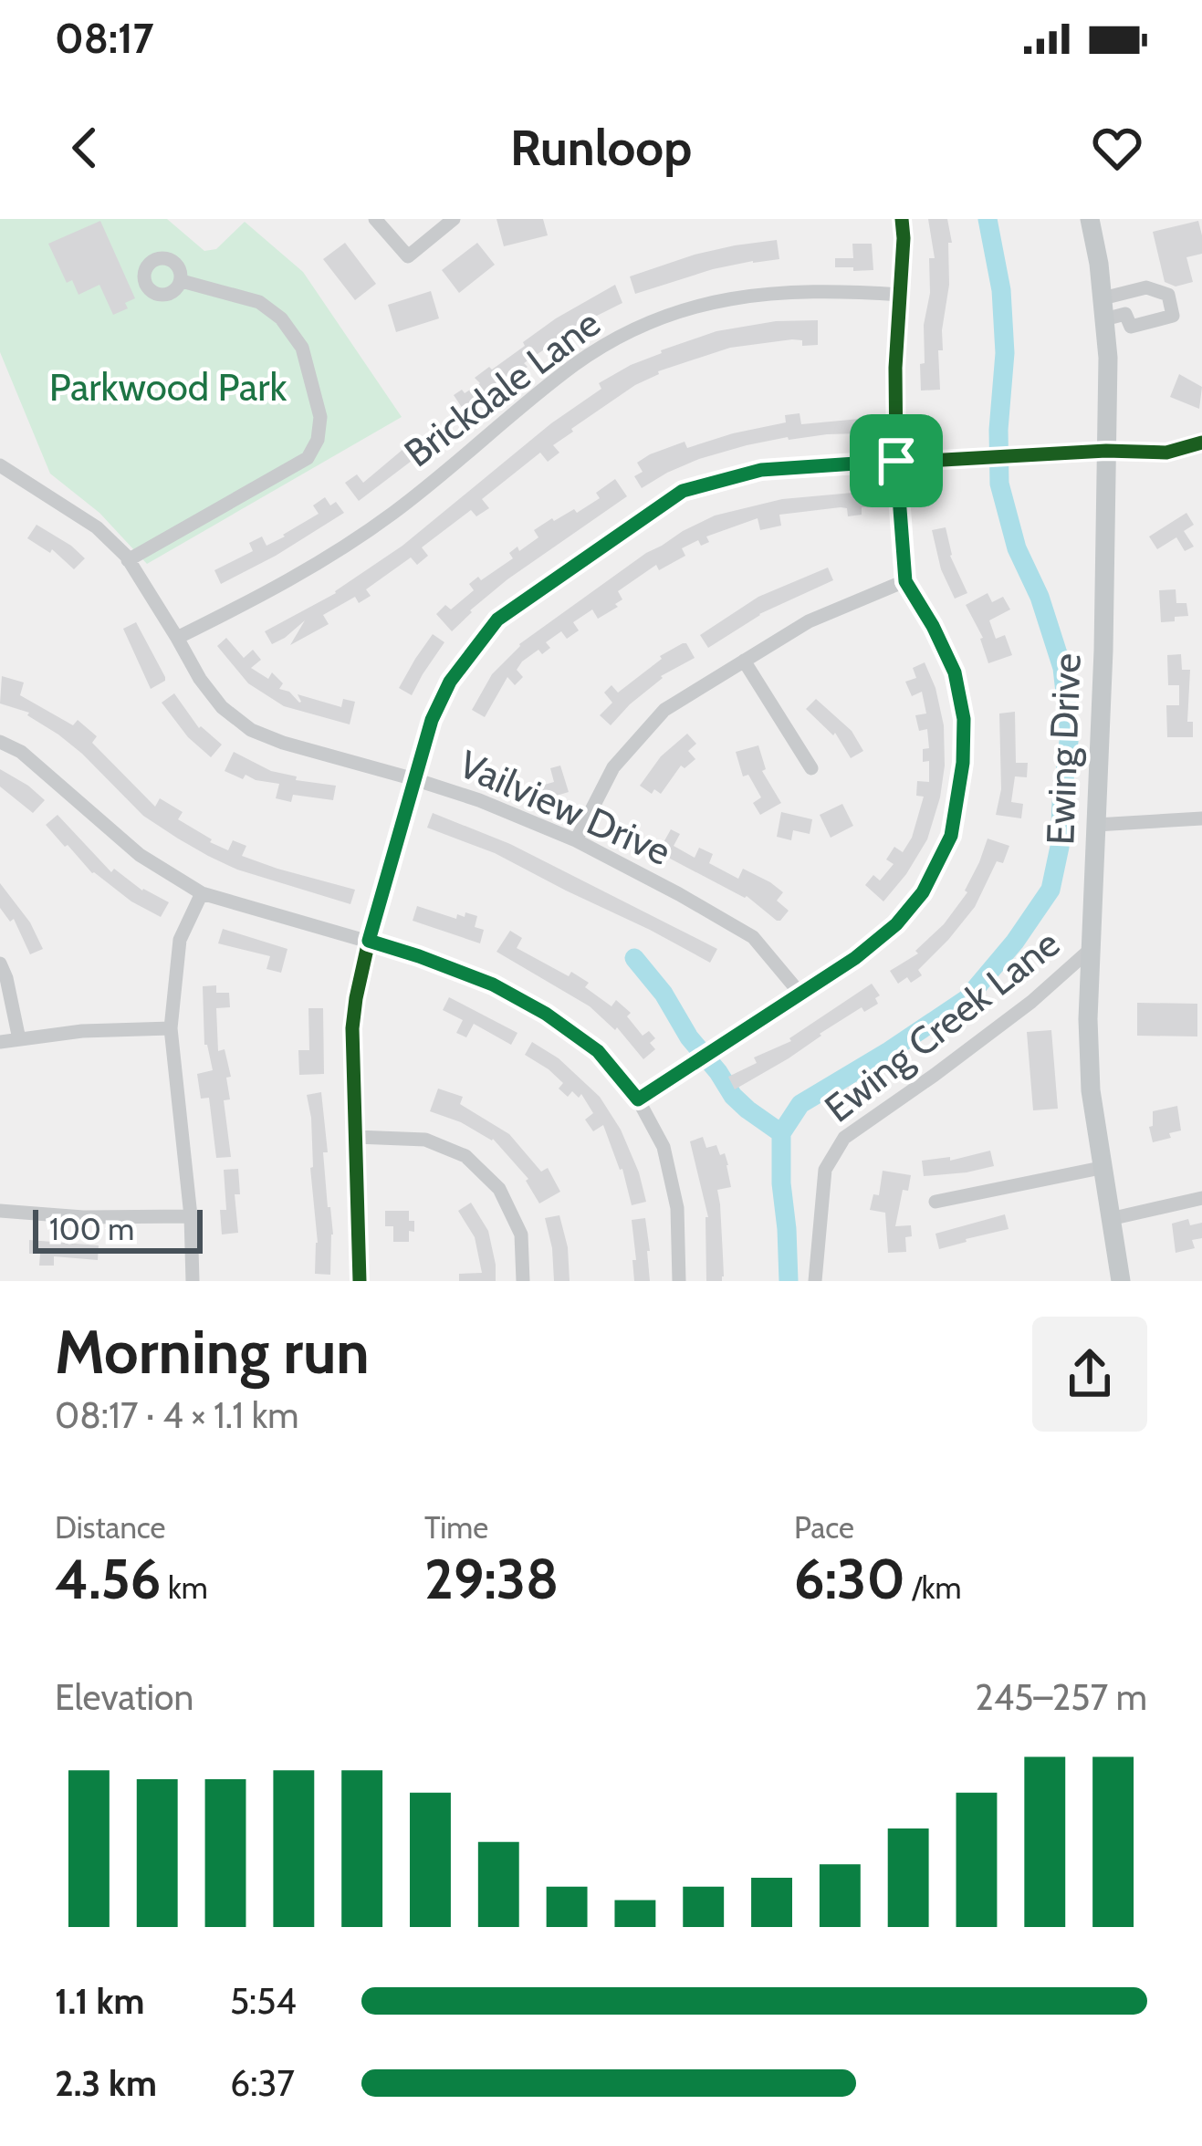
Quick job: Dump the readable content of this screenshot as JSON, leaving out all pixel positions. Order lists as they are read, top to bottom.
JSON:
{
  "streets": {
    "main road": ["Ewing Drive"],
    "street": ["Brickdale Lane", "Vailview Drive", "Ewing Creek Lane"]
  },
  "crossings": [
    ["Brickdale Lane", "Vailview Drive"],
    ["Ewing Drive", "Ewing Creek Lane"]
  ],
  "parks": ["Parkwood Park"],
  "scale_bar": "100 m",
  "page": {
    "status": "08:17",
    "header": "Runloop",
    "scale": "100 m",
    "heading": ["Morning run", "08:17 · 4 × 1.1 km"],
    "stats": [
      ["Distance", "4.56 km"],
      ["Time", "29:38"],
      ["Pace", "6:30 /km"]
    ],
    "chart": ["Elevation", "245–257 m"],
    "list": [
      {
        "name": "1.1 km",
        "note": "5:54"
      },
      {
        "name": "2.3 km",
        "note": "6:37"
      }
    ]
  }
}
